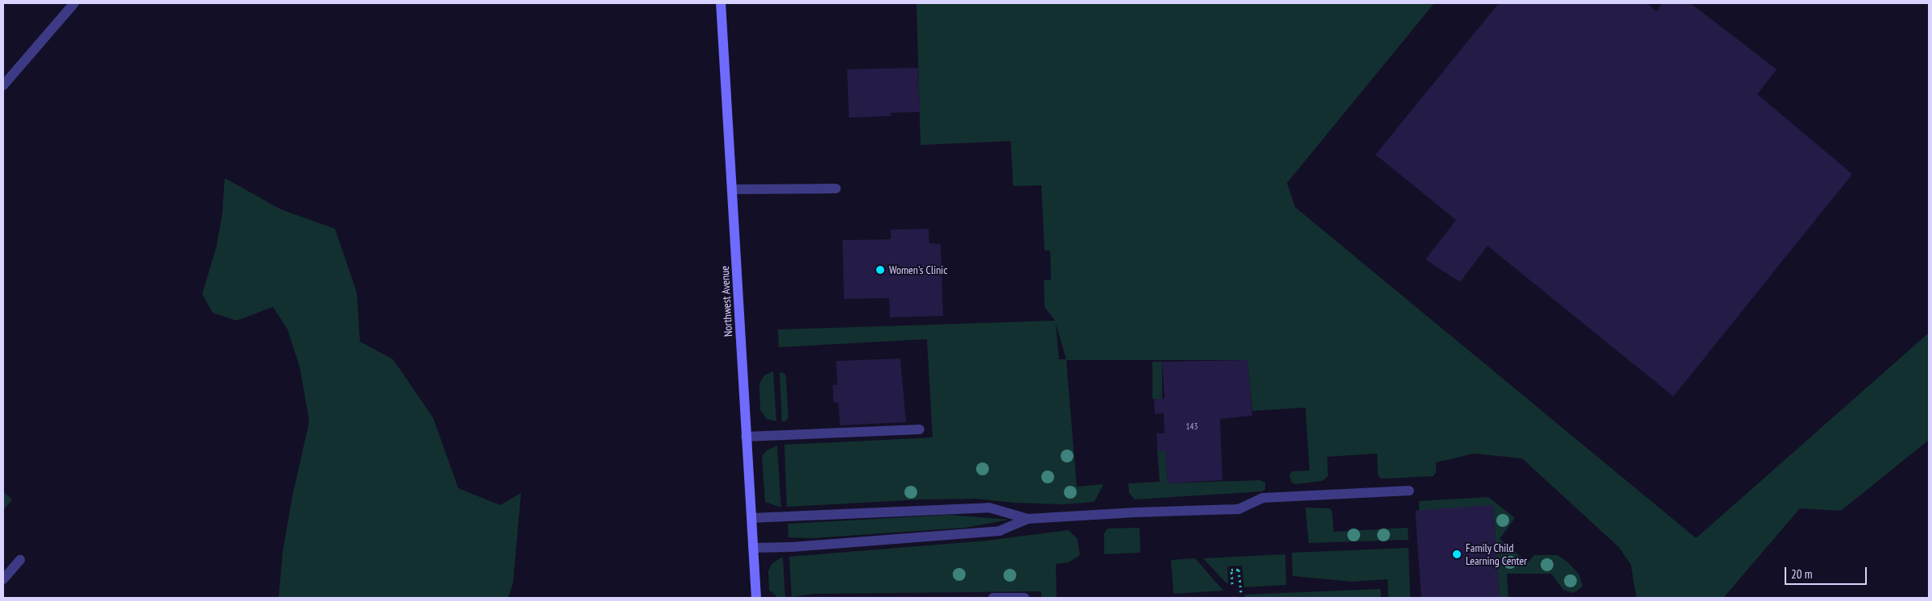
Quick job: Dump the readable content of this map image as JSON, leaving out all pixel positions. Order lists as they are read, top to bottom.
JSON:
{
  "streets": {
    "street": ["Northwest Avenue"]
  },
  "places": ["Women's Clinic", "Family Child Learning Center"],
  "house_numbers": ["143"],
  "scale_bar": "20 m"
}
